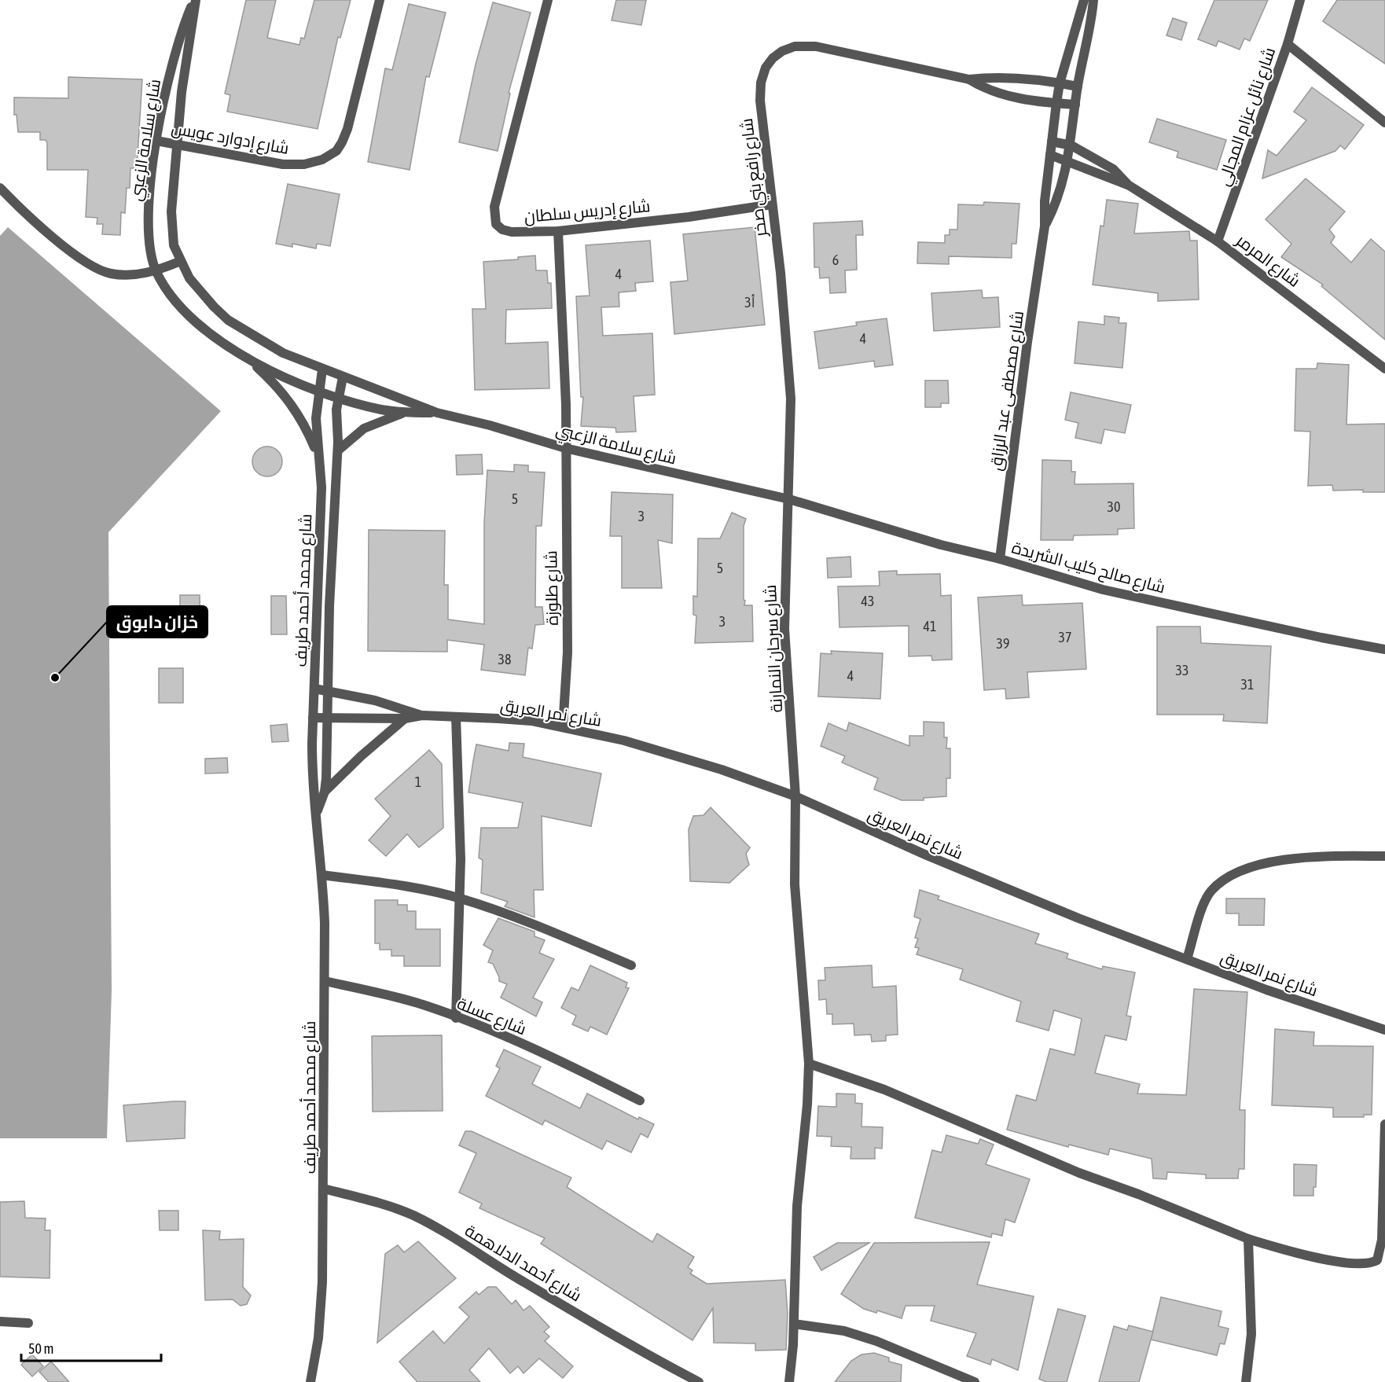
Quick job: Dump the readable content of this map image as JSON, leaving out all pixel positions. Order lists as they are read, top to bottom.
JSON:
{
  "streets": {
    "street": [
      "شارع نائل عزام المجالي",
      "شارع إدوارد عويس",
      "شارع سلامة الزعبي",
      "شارع رافع بني صخر",
      "شارع إدريس سلطان",
      "شارع المرمر",
      "شارع مصطفى عبد الرزاق",
      "شارع صالح كليب الشريدة",
      "شارع طلوزة",
      "شارع محمد أحمد طريف",
      "شارع سرحان النمارنة",
      "شارع نمر العريق",
      "شارع عسلة",
      "شارع أحمد الدلاهمة"
    ]
  },
  "crossings": [
    ["شارع نائل عزام المجالي", "شارع المرمر"],
    ["شارع إدوارد عويس", "شارع سلامة الزعبي"],
    ["شارع سلامة الزعبي", "شارع رافع بني صخر"],
    ["شارع سلامة الزعبي", "شارع صالح كليب الشريدة"],
    ["شارع سلامة الزعبي", "شارع طلوزة"],
    ["شارع سلامة الزعبي", "شارع محمد أحمد طريف"],
    ["شارع سلامة الزعبي", "شارع سرحان النمارنة"],
    ["شارع رافع بني صخر", "شارع إدريس سلطان"],
    ["شارع رافع بني صخر", "شارع مصطفى عبد الرزاق"],
    ["شارع رافع بني صخر", "شارع صالح كليب الشريدة"],
    ["شارع رافع بني صخر", "شارع سرحان النمارنة"],
    ["شارع إدريس سلطان", "شارع طلوزة"],
    ["شارع المرمر", "شارع مصطفى عبد الرزاق"],
    ["شارع مصطفى عبد الرزاق", "شارع صالح كليب الشريدة"],
    ["شارع صالح كليب الشريدة", "شارع سرحان النمارنة"],
    ["شارع طلوزة", "شارع نمر العريق"],
    ["شارع محمد أحمد طريف", "شارع نمر العريق"],
    ["شارع محمد أحمد طريف", "شارع عسلة"],
    ["شارع محمد أحمد طريف", "شارع أحمد الدلاهمة"],
    ["شارع سرحان النمارنة", "شارع نمر العريق"]
  ],
  "places": ["خزان دابوق"],
  "house_numbers": [
    "6",
    "4",
    "3أ",
    "4",
    "5",
    "30",
    "3",
    "5",
    "43",
    "3",
    "41",
    "37",
    "39",
    "38",
    "33",
    "4",
    "31",
    "1"
  ],
  "scale_bar": "50 m"
}
